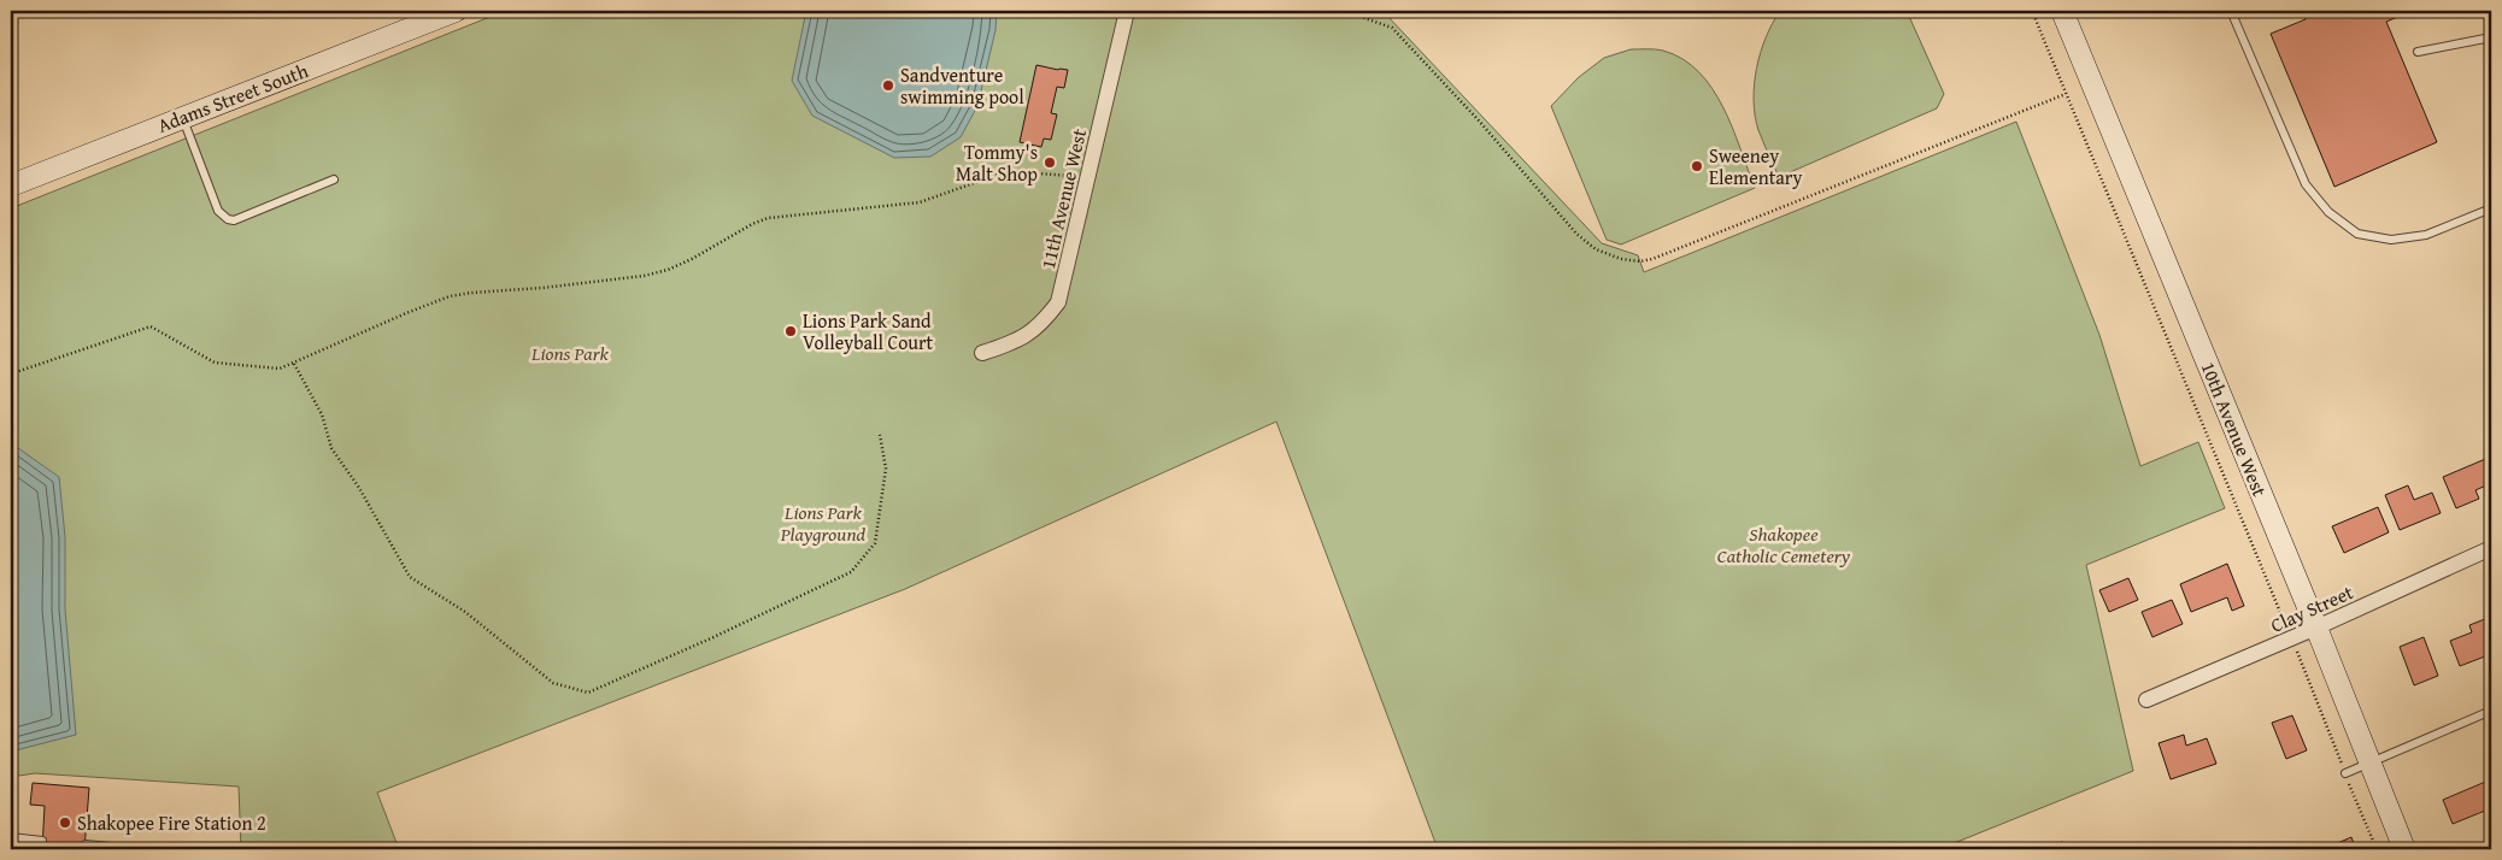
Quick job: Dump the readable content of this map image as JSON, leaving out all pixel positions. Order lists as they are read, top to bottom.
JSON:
{
  "streets": {
    "main road": ["Adams Street South", "10th Avenue West"],
    "street": ["11th Avenue West", "Clay Street"]
  },
  "crossings": [
    ["10th Avenue West", "Clay Street"]
  ],
  "parks": ["Lions Park", "Lions Park Playground", "Shakopee Catholic Cemetery"],
  "places": [
    "Sandventure swimming pool",
    "Tommy's Malt Shop",
    "Sweeney Elementary",
    "Lions Park Sand Volleyball Court",
    "Shakopee Fire Station 2"
  ]
}
